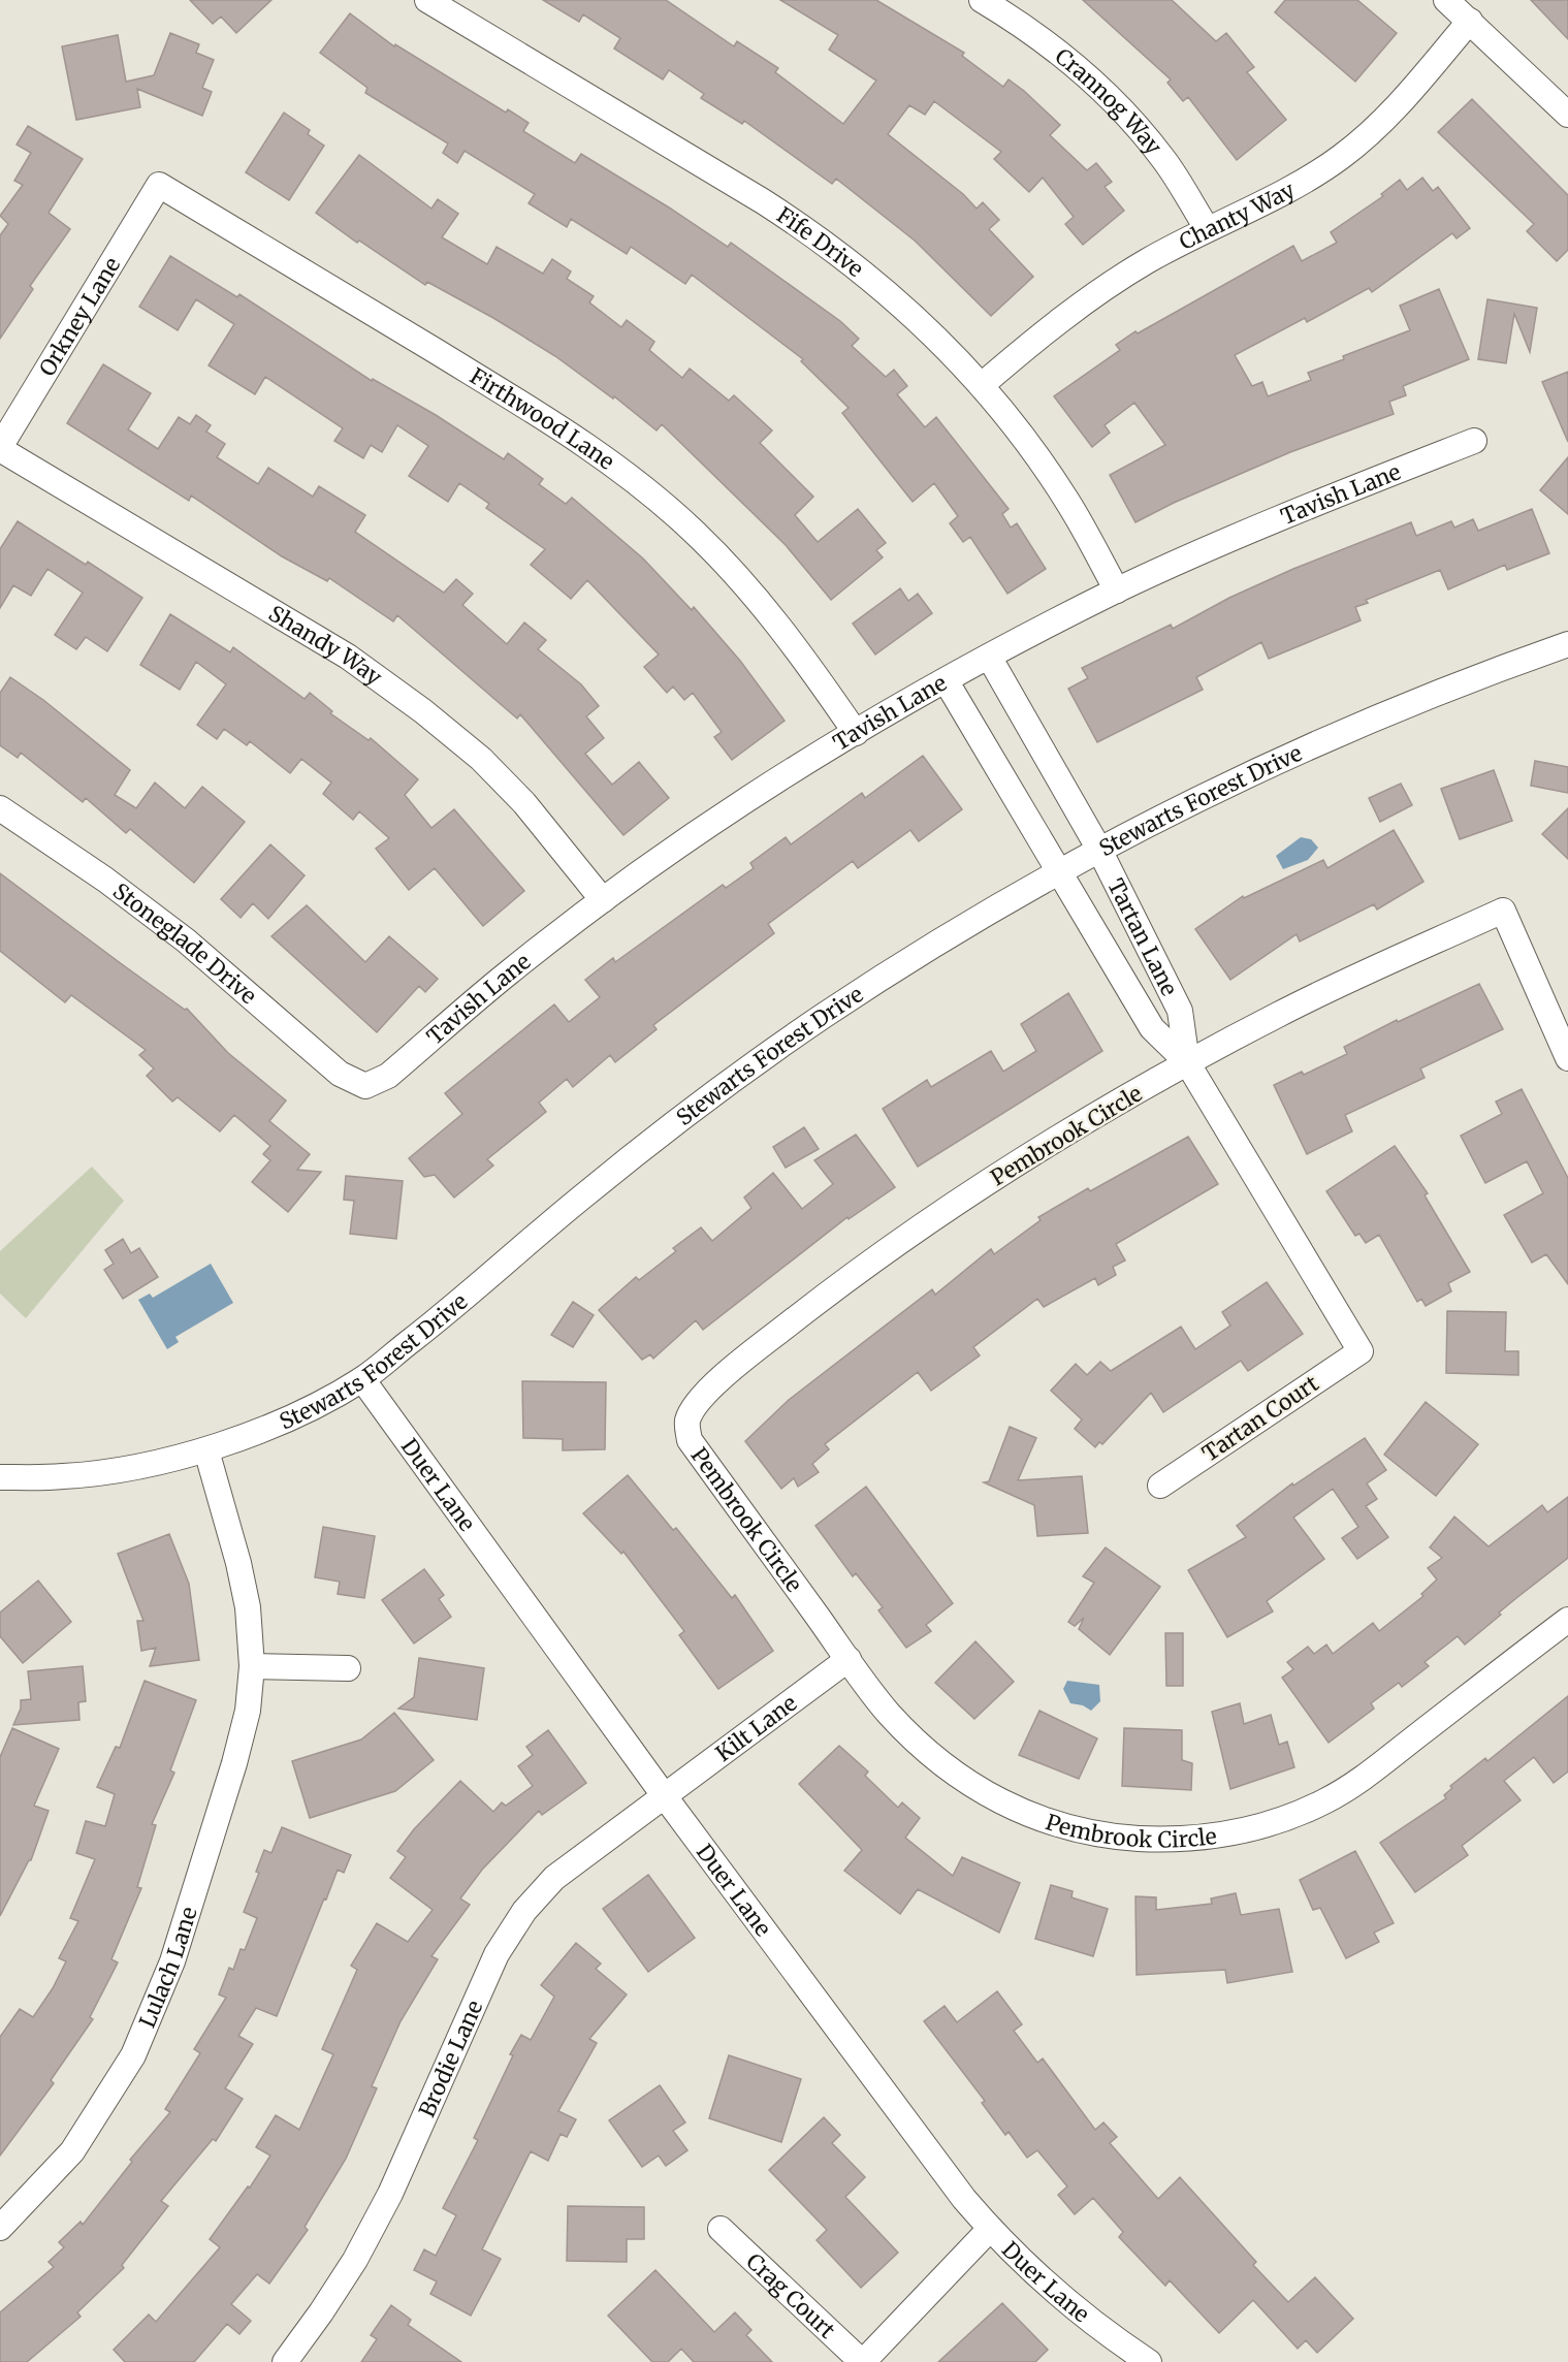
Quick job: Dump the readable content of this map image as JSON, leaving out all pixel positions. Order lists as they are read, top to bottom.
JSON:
{
  "streets": {
    "street": [
      "Crannog Way",
      "Chanty Way",
      "Fife Drive",
      "Orkney Lane",
      "Firthwood Lane",
      "Tavish Lane",
      "Shandy Way",
      "Stewarts Forest Drive",
      "Tartan Lane",
      "Stoneglade Drive",
      "Pembrook Circle",
      "Tartan Court",
      "Duer Lane",
      "Kilt Lane",
      "Lulach Lane",
      "Brodie Lane",
      "Crag Court"
    ]
  },
  "crossings": [
    ["Crannog Way", "Chanty Way"],
    ["Chanty Way", "Fife Drive"],
    ["Fife Drive", "Tavish Lane"],
    ["Orkney Lane", "Firthwood Lane"],
    ["Orkney Lane", "Shandy Way"],
    ["Firthwood Lane", "Tavish Lane"],
    ["Tavish Lane", "Shandy Way"],
    ["Tavish Lane", "Tartan Lane"],
    ["Tavish Lane", "Stoneglade Drive"],
    ["Stewarts Forest Drive", "Tartan Lane"],
    ["Stewarts Forest Drive", "Duer Lane"],
    ["Stewarts Forest Drive", "Lulach Lane"],
    ["Tartan Lane", "Pembrook Circle"],
    ["Tartan Lane", "Tartan Court"],
    ["Pembrook Circle", "Kilt Lane"],
    ["Duer Lane", "Kilt Lane"],
    ["Duer Lane", "Brodie Lane"],
    ["Kilt Lane", "Brodie Lane"]
  ]
}
